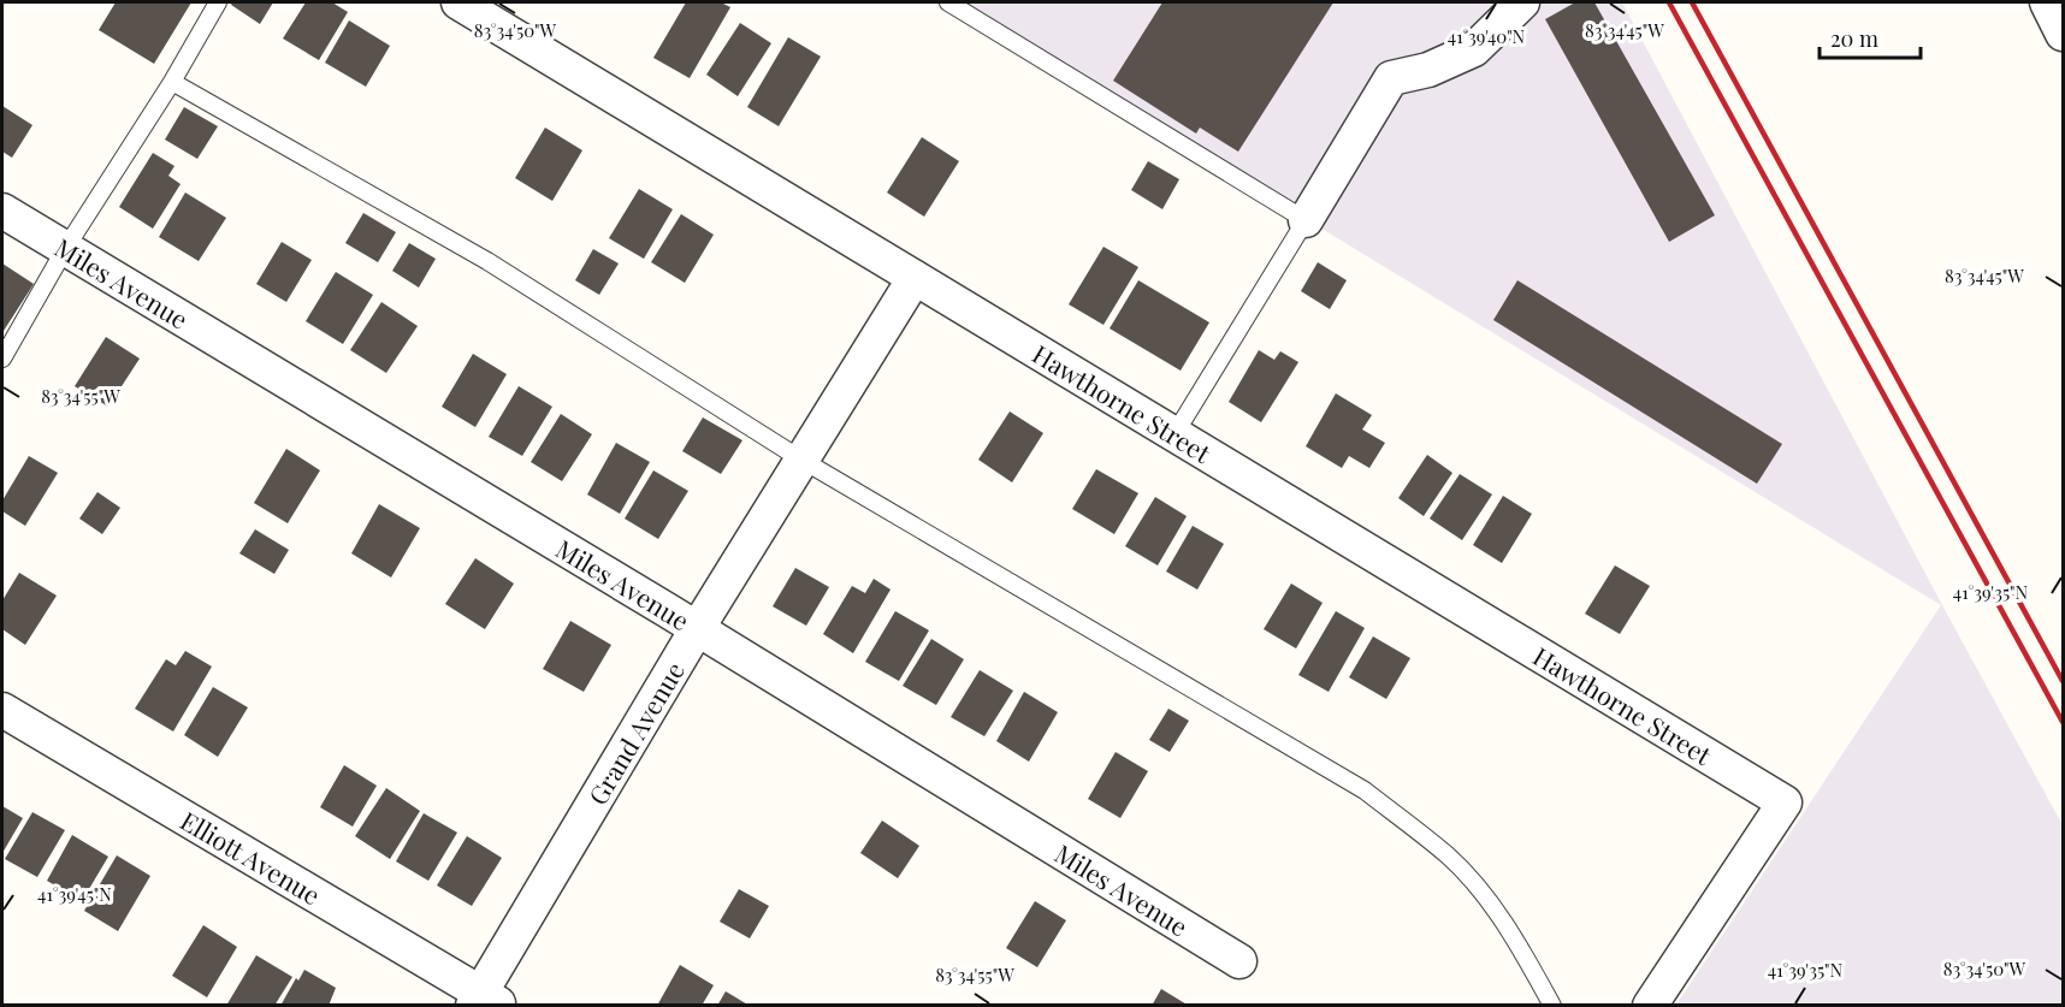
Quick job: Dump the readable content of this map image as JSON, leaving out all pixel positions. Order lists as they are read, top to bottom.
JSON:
{
  "streets": {
    "street": [
      "Miles Avenue",
      "Hawthorne Street",
      "Grand Avenue",
      "Elliott Avenue"
    ]
  },
  "crossings": [
    ["Miles Avenue", "Grand Avenue"],
    ["Hawthorne Street", "Grand Avenue"],
    ["Grand Avenue", "Elliott Avenue"]
  ],
  "scale_bar": "20 m",
  "coordinates": [
    "83°34'50\"W",
    "83°34'45\"W",
    "41°39'40\"N",
    "83°34'55\"W",
    "41°39'35\"N",
    "41°39'45\"N"
  ]
}
